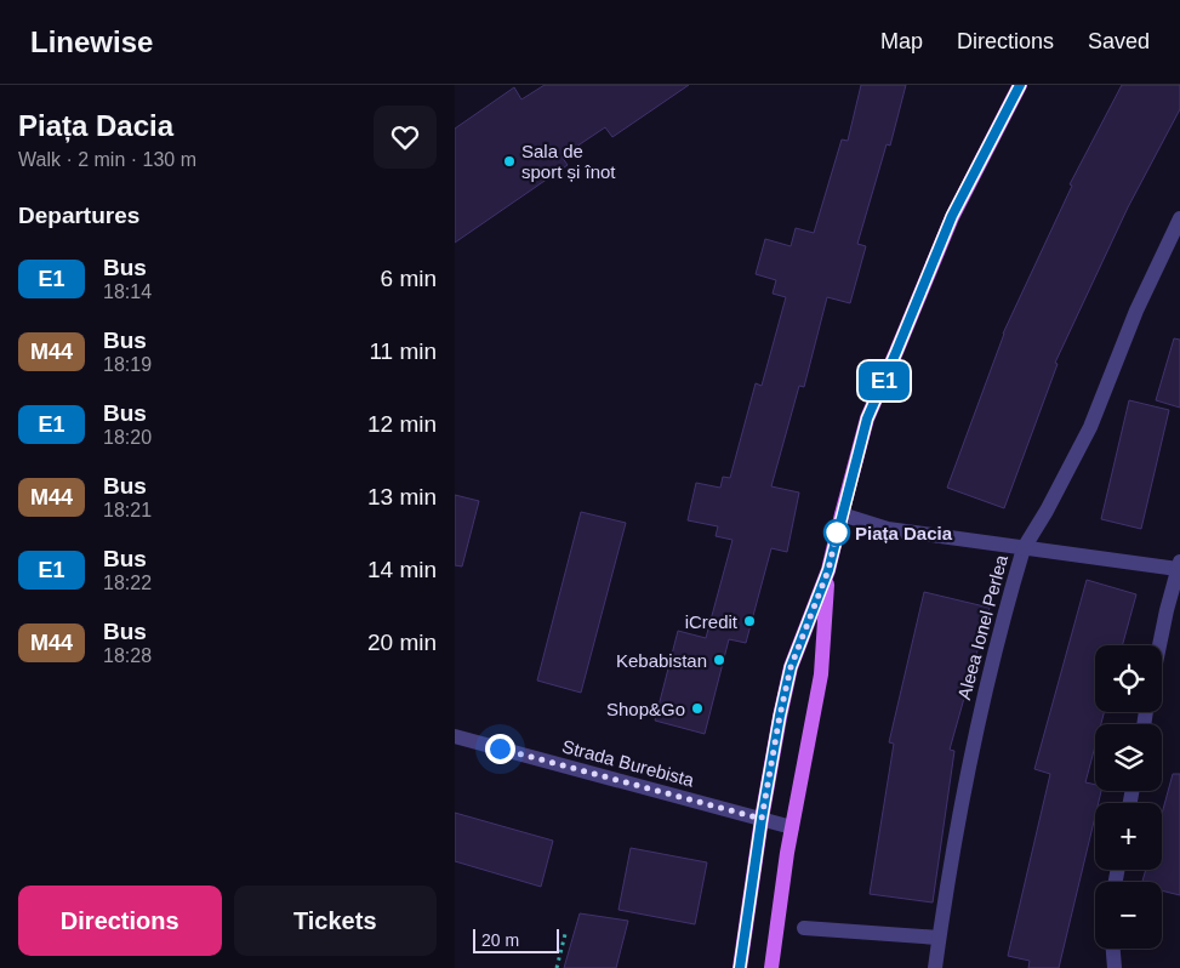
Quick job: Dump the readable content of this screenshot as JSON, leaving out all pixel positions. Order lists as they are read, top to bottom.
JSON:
{
  "streets": {
    "street": ["Aleea Ionel Perlea", "Strada Burebista"]
  },
  "places": [
    "Sala de sport și înot",
    "Piața Dacia",
    "iCredit",
    "Kebabistan",
    "Shop&Go"
  ],
  "lines": ["bus line E1"],
  "scale_bar": "20 m",
  "page": {
    "header": "Linewise",
    "nav": ["Map", "Directions", "Saved"],
    "heading": [
      ["Piața Dacia", "Walk · 2 min · 130 m"],
      "Departures"
    ],
    "on_map": "E1",
    "list": [
      {
        "mark": "E1",
        "name": "Bus",
        "note": "18:14",
        "value": "6 min"
      },
      {
        "mark": "M44",
        "name": "Bus",
        "note": "18:19",
        "value": "11 min"
      },
      {
        "mark": "E1",
        "name": "Bus",
        "note": "18:20",
        "value": "12 min"
      },
      {
        "mark": "M44",
        "name": "Bus",
        "note": "18:21",
        "value": "13 min"
      },
      {
        "mark": "E1",
        "name": "Bus",
        "note": "18:22",
        "value": "14 min"
      },
      {
        "mark": "M44",
        "name": "Bus",
        "note": "18:28",
        "value": "20 min"
      }
    ],
    "map_buttons": ["+", "−"],
    "buttons": ["Directions", "Tickets"],
    "scale": "20 m"
  }
}
